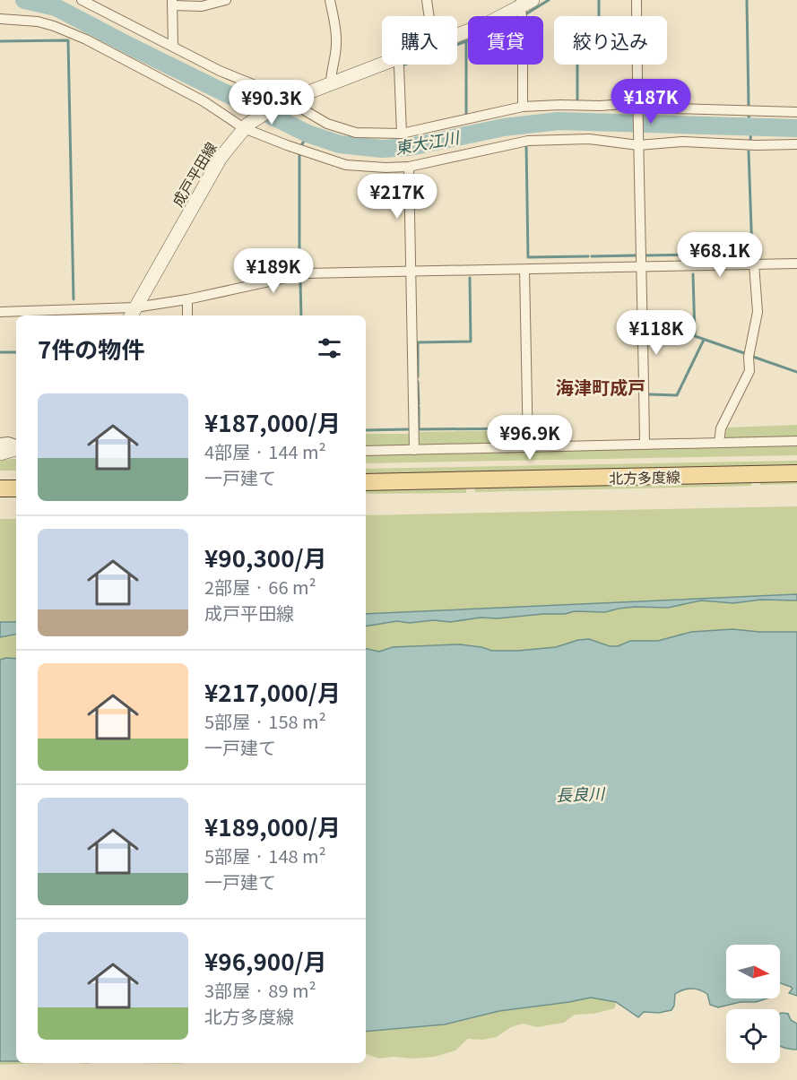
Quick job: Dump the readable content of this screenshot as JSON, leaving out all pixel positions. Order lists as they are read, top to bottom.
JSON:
{
  "streets": {
    "main road": ["成戸平田線", "北方多度線"]
  },
  "districts": ["海津町成戸"],
  "water": ["東大江川", "長良川"],
  "north": "right",
  "page": {
    "chip": ["購入", "賃貸", "絞り込み"],
    "price": [
      "¥187K",
      "¥90.3K",
      "¥217K",
      "¥68.1K",
      "¥189K",
      "¥118K",
      "¥96.9K"
    ],
    "heading": "7件の物件",
    "list": [
      {
        "name": "¥187,000/月",
        "note": "4部屋 · 144 m² · 一戸建て"
      },
      {
        "name": "¥90,300/月",
        "note": "2部屋 · 66 m² · 成戸平田線"
      },
      {
        "name": "¥217,000/月",
        "note": "5部屋 · 158 m² · 一戸建て"
      },
      {
        "name": "¥189,000/月",
        "note": "5部屋 · 148 m² · 一戸建て"
      },
      {
        "name": "¥96,900/月",
        "note": "3部屋 · 89 m² · 北方多度線"
      }
    ]
  }
}
